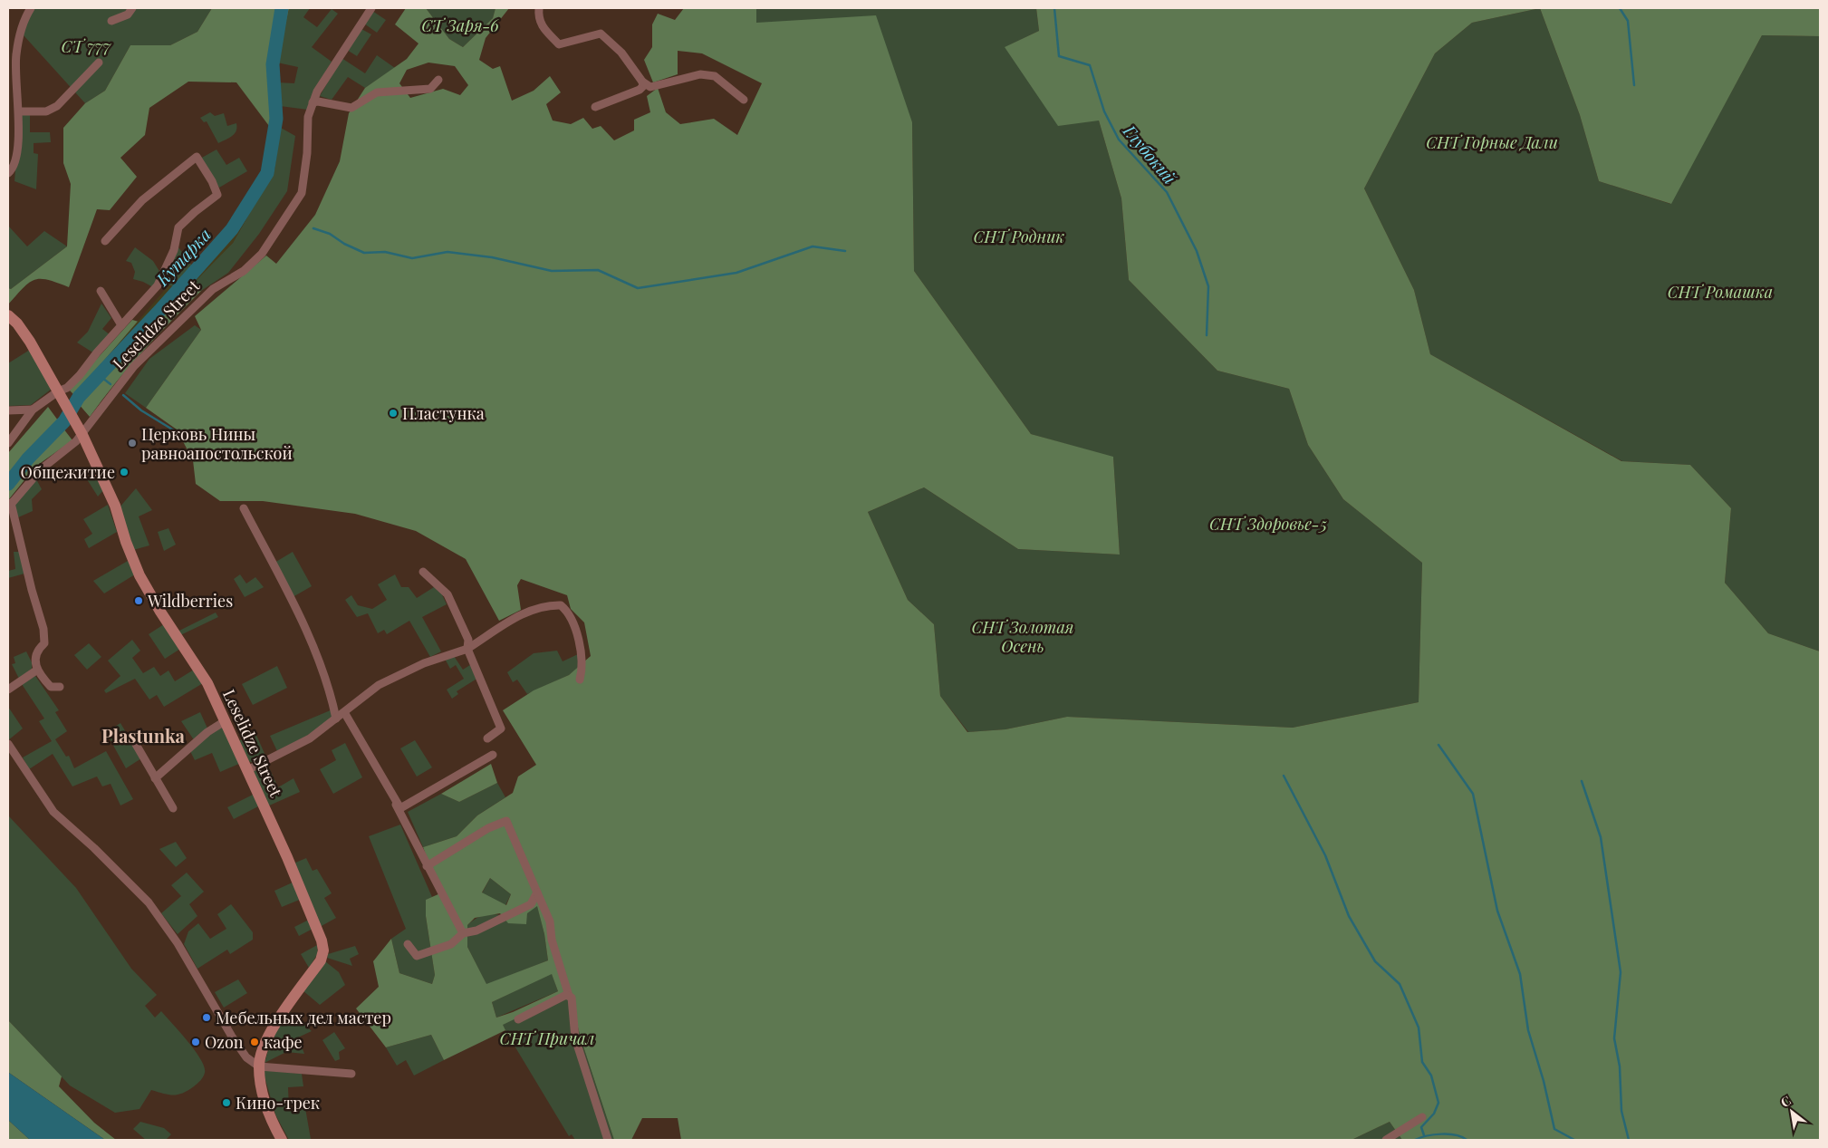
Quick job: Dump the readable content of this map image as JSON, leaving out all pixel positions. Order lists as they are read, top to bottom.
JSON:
{
  "streets": {
    "street": ["Leselidze Street"]
  },
  "districts": ["Plastunka"],
  "water": ["Глубокий", "Кутарка"],
  "parks": [
    "СТ Заря-6",
    "СТ 777",
    "СНТ Горные Дали",
    "СНТ Родник",
    "СНТ Ромашка",
    "СНТ Здоровье-5",
    "СНТ Золотая Осень",
    "СНТ Причал"
  ],
  "places": [
    "Пластунка",
    "Церковь Нины равноапостольской",
    "Общежитие",
    "Wildberries",
    "Мебельных дел мастер",
    "Ozon",
    "кафе",
    "Кино-трек"
  ],
  "north": "top left"
}
